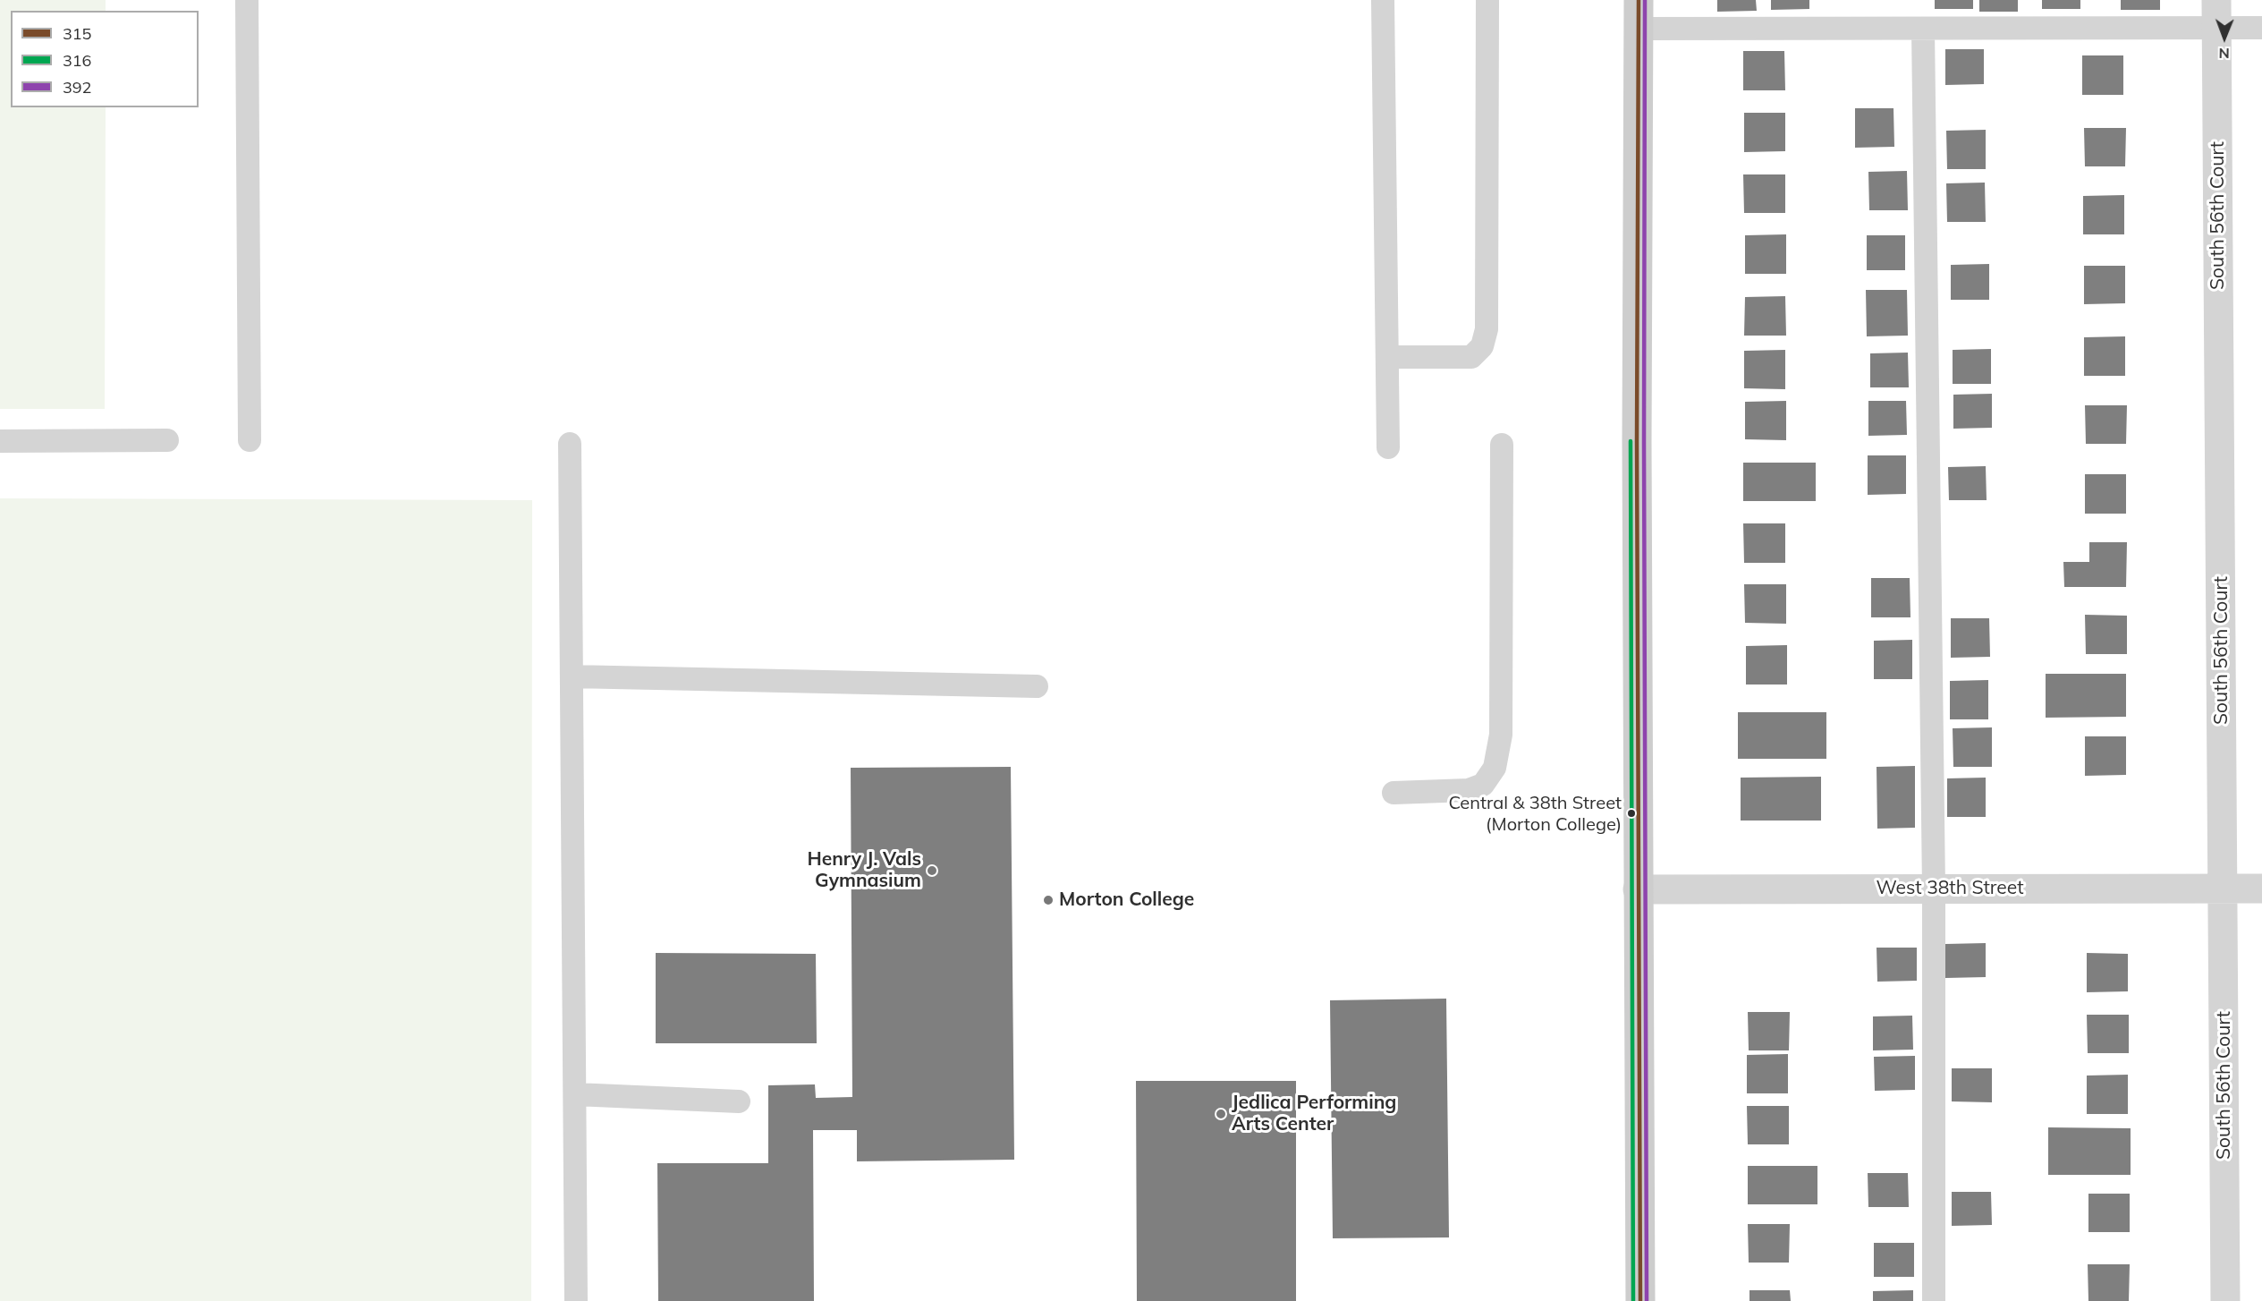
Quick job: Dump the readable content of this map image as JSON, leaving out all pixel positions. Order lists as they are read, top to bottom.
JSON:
{
  "streets": {
    "street": ["South 56th Court", "West 38th Street"]
  },
  "crossings": [
    ["South 56th Court", "West 38th Street"]
  ],
  "places": [
    "Central & 38th Street (Morton College)",
    "Henry J. Vals Gymnasium",
    "Morton College",
    "Jedlica Performing Arts Center"
  ],
  "lines": ["transit line 315", "transit line 392", "transit line 316"],
  "legend": ["315", "316", "392"],
  "north": "bottom"
}
